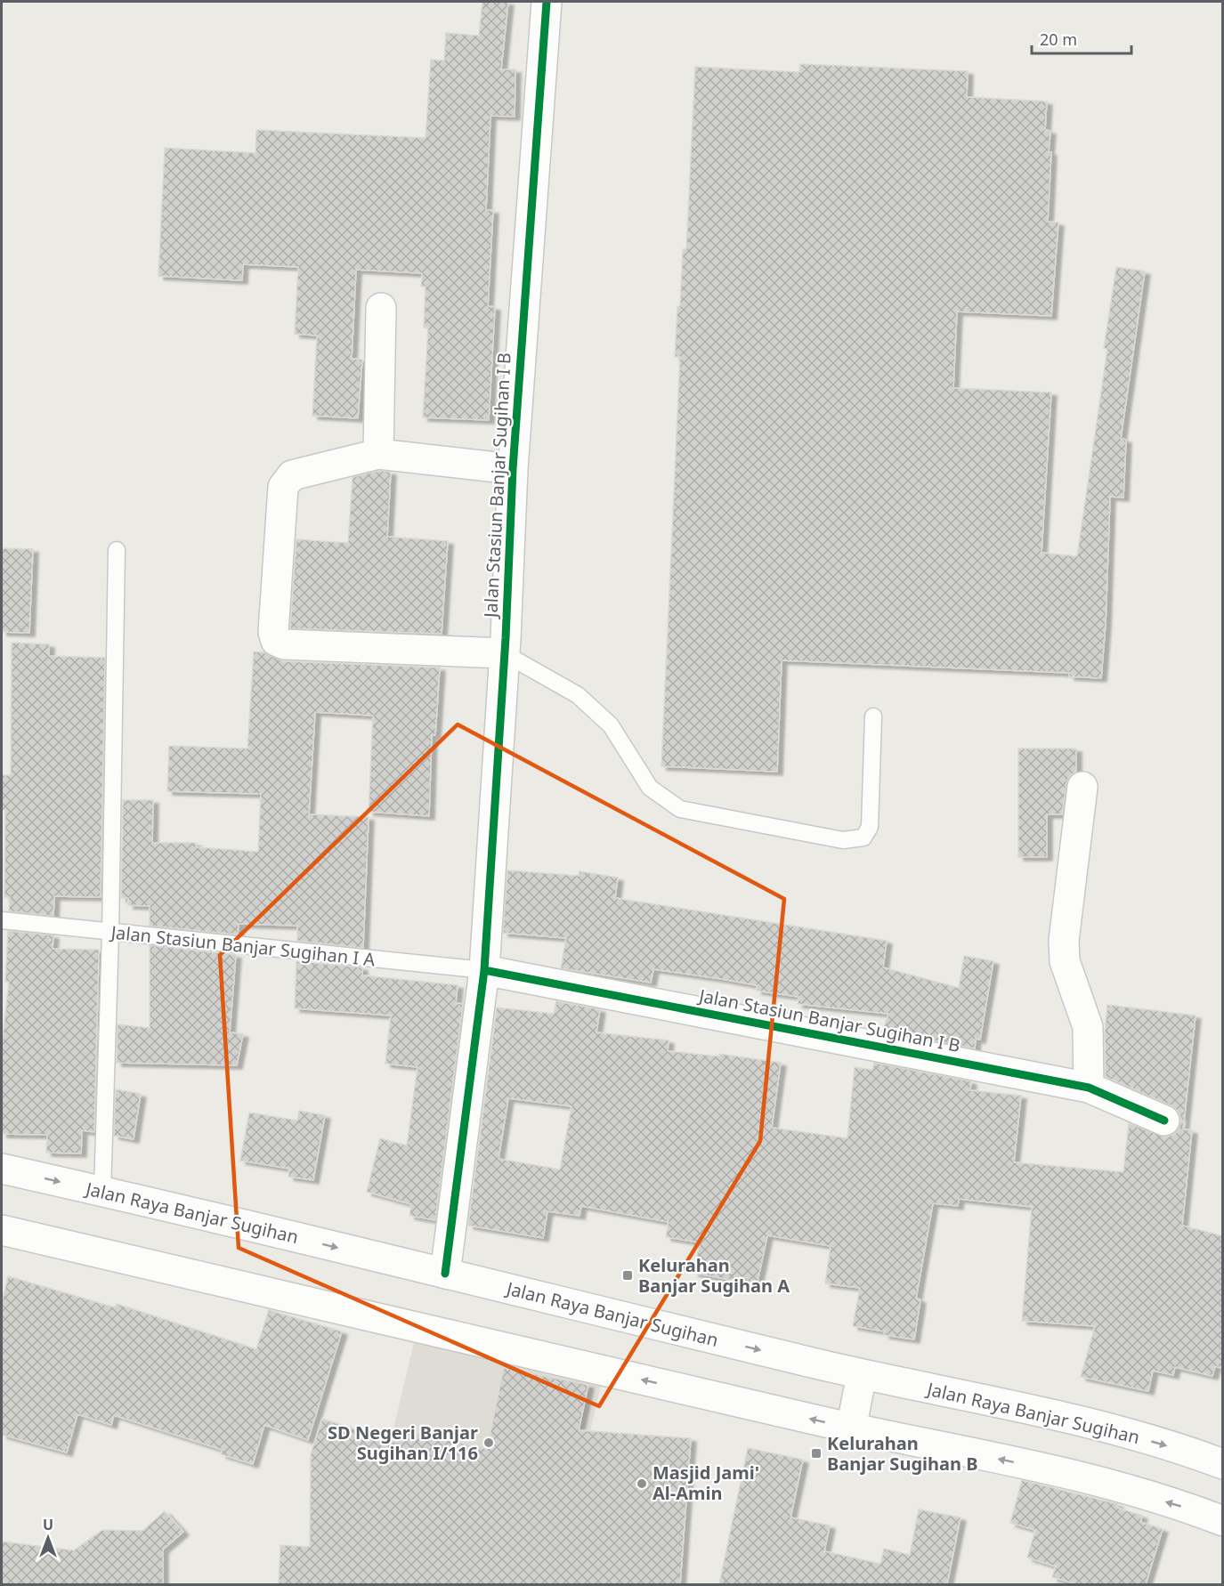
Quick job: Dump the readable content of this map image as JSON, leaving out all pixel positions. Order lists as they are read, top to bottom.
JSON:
{
  "streets": {
    "street": ["Jalan Stasiun Banjar Sugihan I B", "Jalan Raya Banjar Sugihan"],
    "lane": ["Jalan Stasiun Banjar Sugihan I A"]
  },
  "crossings": [
    ["Jalan Stasiun Banjar Sugihan I B", "Jalan Stasiun Banjar Sugihan I A"],
    ["Jalan Stasiun Banjar Sugihan I B", "Jalan Raya Banjar Sugihan"]
  ],
  "places": {
    "transit": ["Kelurahan Banjar Sugihan A", "Kelurahan Banjar Sugihan B"],
    "other": ["SD Negeri Banjar Sugihan I/116", "Masjid Jami' Al-Amin"]
  },
  "scale_bar": "20 m",
  "north": "top"
}
